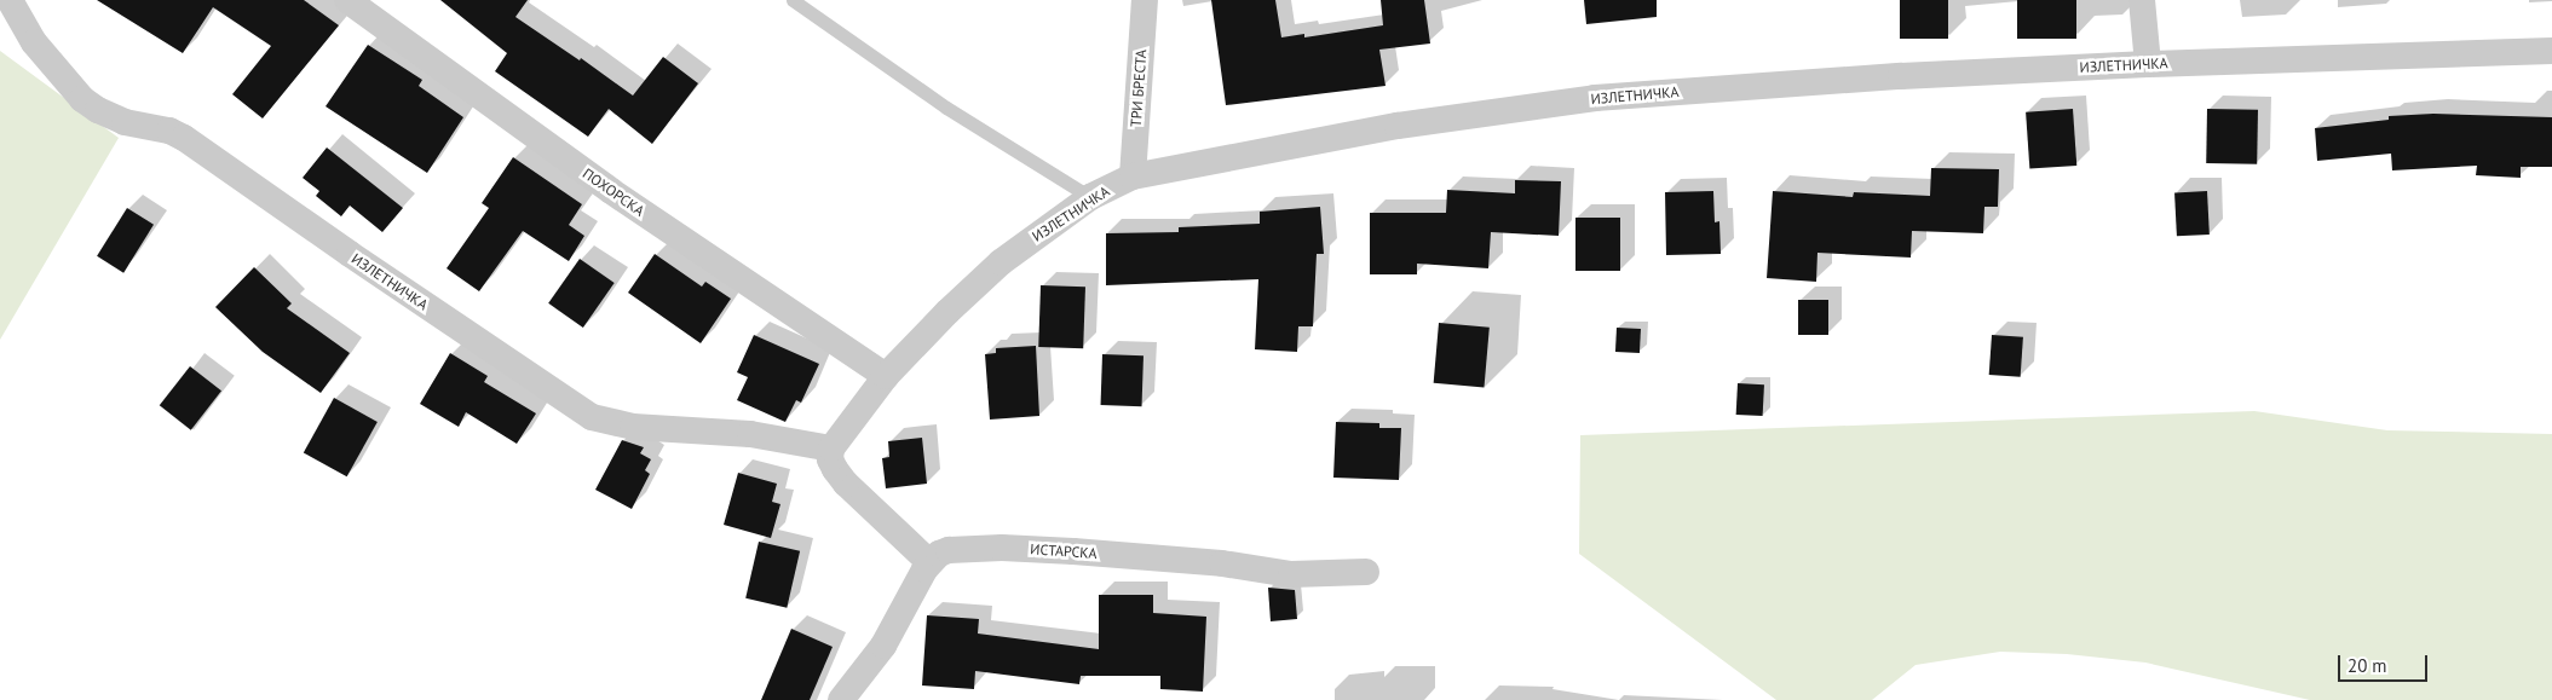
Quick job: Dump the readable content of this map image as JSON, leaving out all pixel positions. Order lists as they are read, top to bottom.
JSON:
{
  "streets": {
    "street": [
      "ИЗЛЕТНИЧКА",
      "ТРИ БРЕСТА",
      "ПОХОРСКА",
      "ИСТАРСКА"
    ]
  },
  "crossings": [
    ["ИЗЛЕТНИЧКА", "ТРИ БРЕСТА"],
    ["ИЗЛЕТНИЧКА", "ПОХОРСКА"]
  ],
  "scale_bar": "20 m"
}
